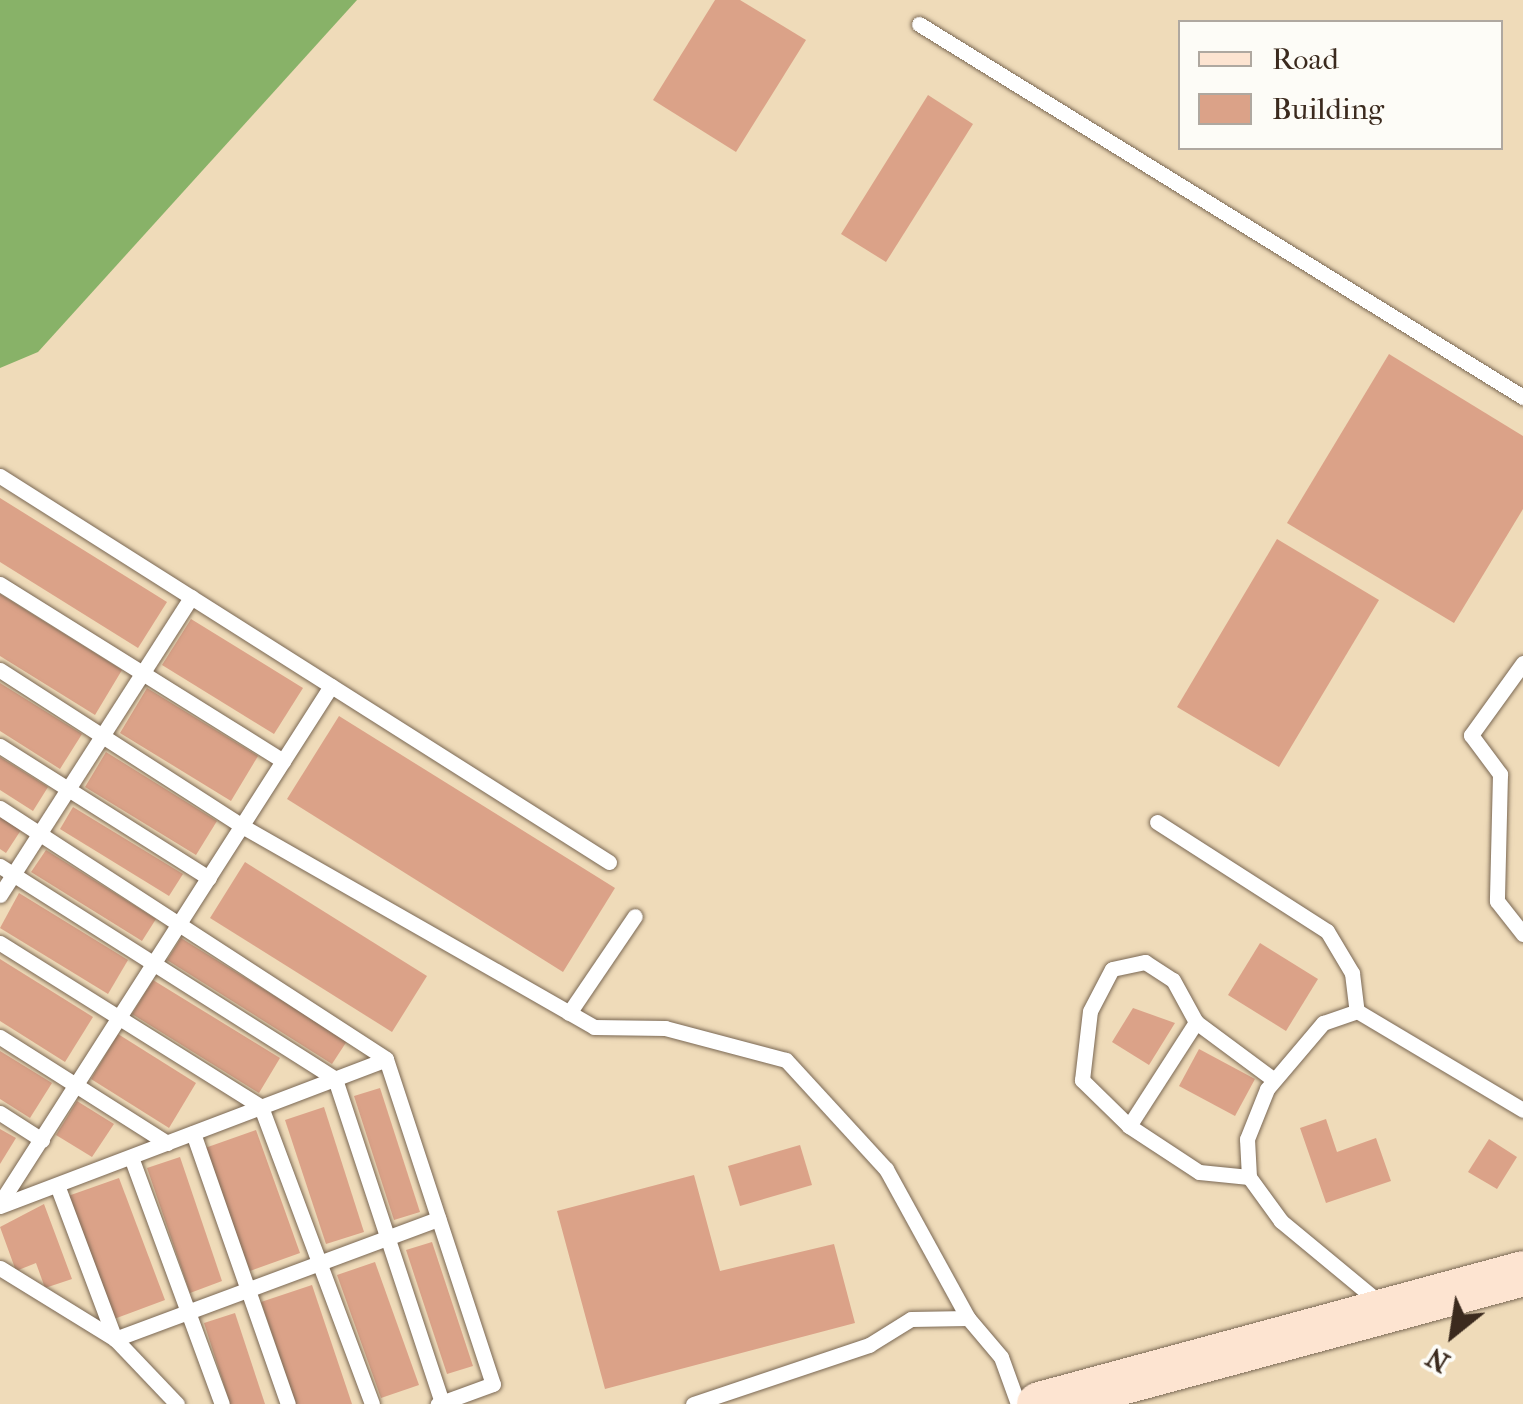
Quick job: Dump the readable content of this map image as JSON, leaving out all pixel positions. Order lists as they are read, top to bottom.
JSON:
{
  "legend": ["Road", "Building"],
  "north": "bottom left"
}
